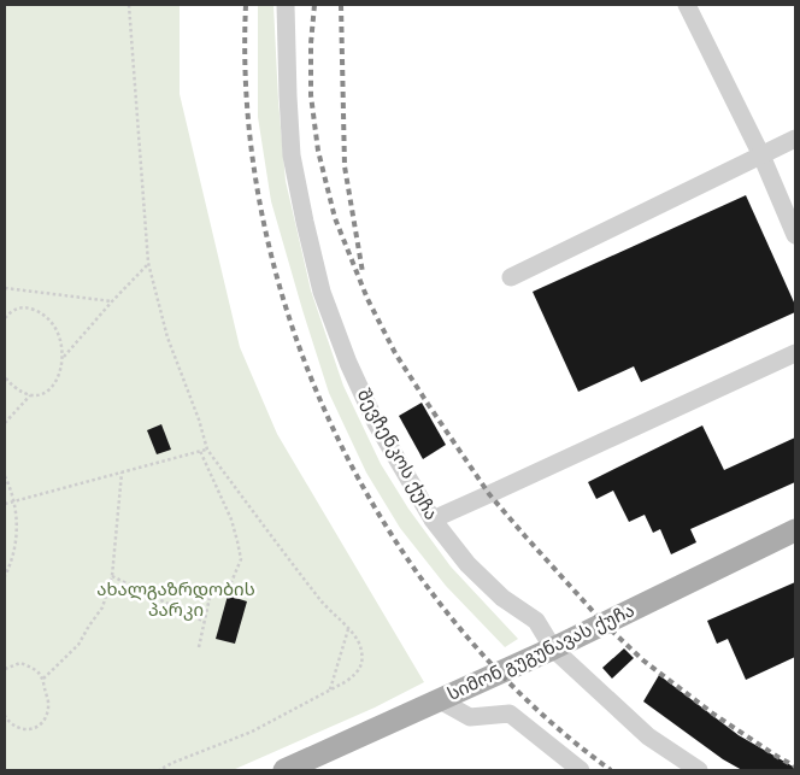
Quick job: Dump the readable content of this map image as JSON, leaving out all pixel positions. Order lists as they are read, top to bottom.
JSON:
{
  "streets": {
    "main road": ["სიმონ გუგუნავას ქუჩა"],
    "street": ["შევჩენკოს ქუჩა"]
  },
  "crossings": [
    ["შევჩენკოს ქუჩა", "სიმონ გუგუნავას ქუჩა"]
  ],
  "parks": ["ახალგაზრდობის პარკი"]
}
